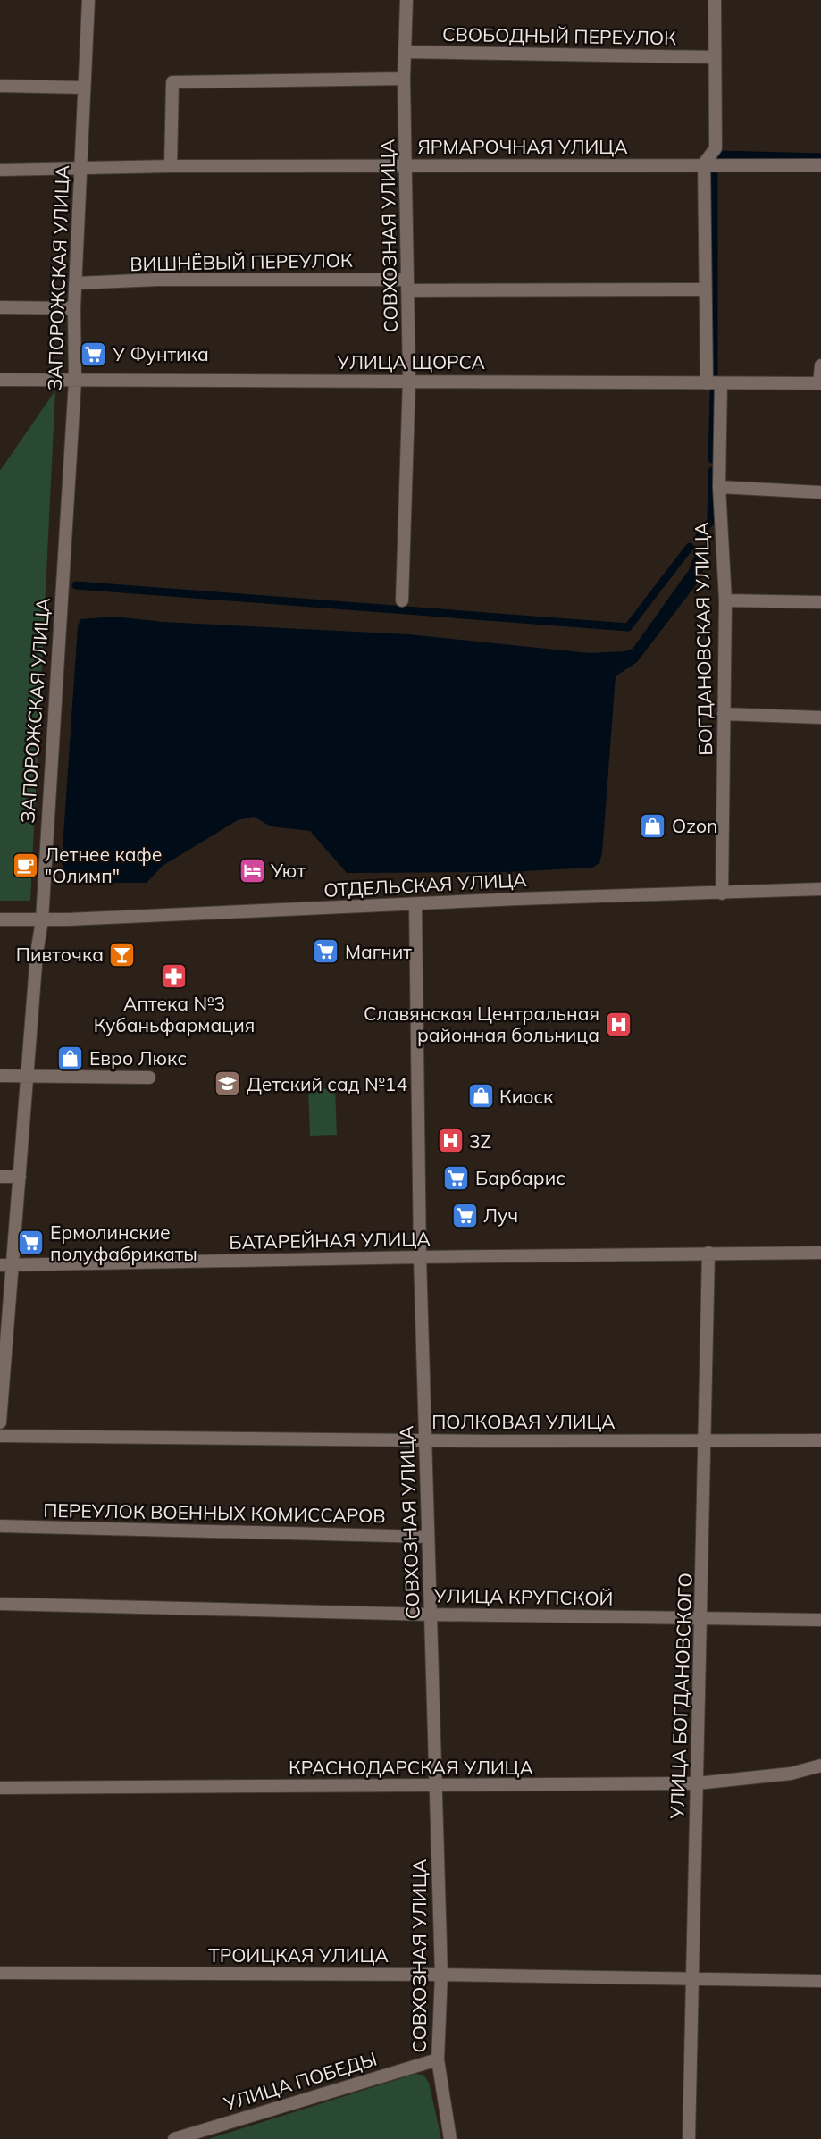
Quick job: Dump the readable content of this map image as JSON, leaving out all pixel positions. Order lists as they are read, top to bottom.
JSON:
{
  "streets": {
    "street": [
      "СВОБОДНЫЙ ПЕРЕУЛОК",
      "ЯРМАРОЧНАЯ УЛИЦА",
      "СОВХОЗНАЯ УЛИЦА",
      "ВИШНЁВЫЙ ПЕРЕУЛОК",
      "ЗАПОРОЖСКАЯ УЛИЦА",
      "УЛИЦА ЩОРСА",
      "БОГДАНОВСКАЯ УЛИЦА",
      "ОТДЕЛЬСКАЯ УЛИЦА",
      "БАТАРЕЙНАЯ УЛИЦА",
      "ПОЛКОВАЯ УЛИЦА",
      "ПЕРЕУЛОК ВОЕННЫХ КОМИССАРОВ",
      "УЛИЦА КРУПСКОЙ",
      "УЛИЦА БОГДАНОВСКОГО",
      "КРАСНОДАРСКАЯ УЛИЦА",
      "ТРОИЦКАЯ УЛИЦА",
      "УЛИЦА ПОБЕДЫ"
    ]
  },
  "crossings": [
    ["СВОБОДНЫЙ ПЕРЕУЛОК", "СОВХОЗНАЯ УЛИЦА"],
    ["ЯРМАРОЧНАЯ УЛИЦА", "СОВХОЗНАЯ УЛИЦА"],
    ["ЯРМАРОЧНАЯ УЛИЦА", "ЗАПОРОЖСКАЯ УЛИЦА"],
    ["СОВХОЗНАЯ УЛИЦА", "ВИШНЁВЫЙ ПЕРЕУЛОК"],
    ["СОВХОЗНАЯ УЛИЦА", "УЛИЦА ЩОРСА"],
    ["СОВХОЗНАЯ УЛИЦА", "ОТДЕЛЬСКАЯ УЛИЦА"],
    ["СОВХОЗНАЯ УЛИЦА", "БАТАРЕЙНАЯ УЛИЦА"],
    ["СОВХОЗНАЯ УЛИЦА", "ПОЛКОВАЯ УЛИЦА"],
    ["СОВХОЗНАЯ УЛИЦА", "ПЕРЕУЛОК ВОЕННЫХ КОМИССАРОВ"],
    ["СОВХОЗНАЯ УЛИЦА", "УЛИЦА КРУПСКОЙ"],
    ["СОВХОЗНАЯ УЛИЦА", "КРАСНОДАРСКАЯ УЛИЦА"],
    ["СОВХОЗНАЯ УЛИЦА", "ТРОИЦКАЯ УЛИЦА"],
    ["СОВХОЗНАЯ УЛИЦА", "УЛИЦА ПОБЕДЫ"],
    ["ВИШНЁВЫЙ ПЕРЕУЛОК", "ЗАПОРОЖСКАЯ УЛИЦА"],
    ["ЗАПОРОЖСКАЯ УЛИЦА", "УЛИЦА ЩОРСА"],
    ["ЗАПОРОЖСКАЯ УЛИЦА", "ОТДЕЛЬСКАЯ УЛИЦА"],
    ["ЗАПОРОЖСКАЯ УЛИЦА", "БАТАРЕЙНАЯ УЛИЦА"],
    ["УЛИЦА ЩОРСА", "БОГДАНОВСКАЯ УЛИЦА"],
    ["БОГДАНОВСКАЯ УЛИЦА", "ОТДЕЛЬСКАЯ УЛИЦА"],
    ["БАТАРЕЙНАЯ УЛИЦА", "УЛИЦА БОГДАНОВСКОГО"],
    ["ПОЛКОВАЯ УЛИЦА", "УЛИЦА БОГДАНОВСКОГО"],
    ["УЛИЦА КРУПСКОЙ", "УЛИЦА БОГДАНОВСКОГО"],
    ["УЛИЦА БОГДАНОВСКОГО", "КРАСНОДАРСКАЯ УЛИЦА"],
    ["УЛИЦА БОГДАНОВСКОГО", "ТРОИЦКАЯ УЛИЦА"]
  ],
  "places": {
    "supermarket": [
      "У Фунтика",
      "Магнит",
      "Барбарис",
      "Луч",
      "Ермолинские полуфабрикаты"
    ],
    "shop": ["Ozon", "Евро Люкс", "Киоск"],
    "cafe": ["Летнее кафе \"Олимп\""],
    "hotel": ["Уют"],
    "bar": ["Пивточка"],
    "pharmacy": ["Аптека №3 Кубаньфармация"],
    "hospital": ["Славянская Центральная районная больница", "3Z"],
    "school or university": ["Детский сад №14"]
  }
}
